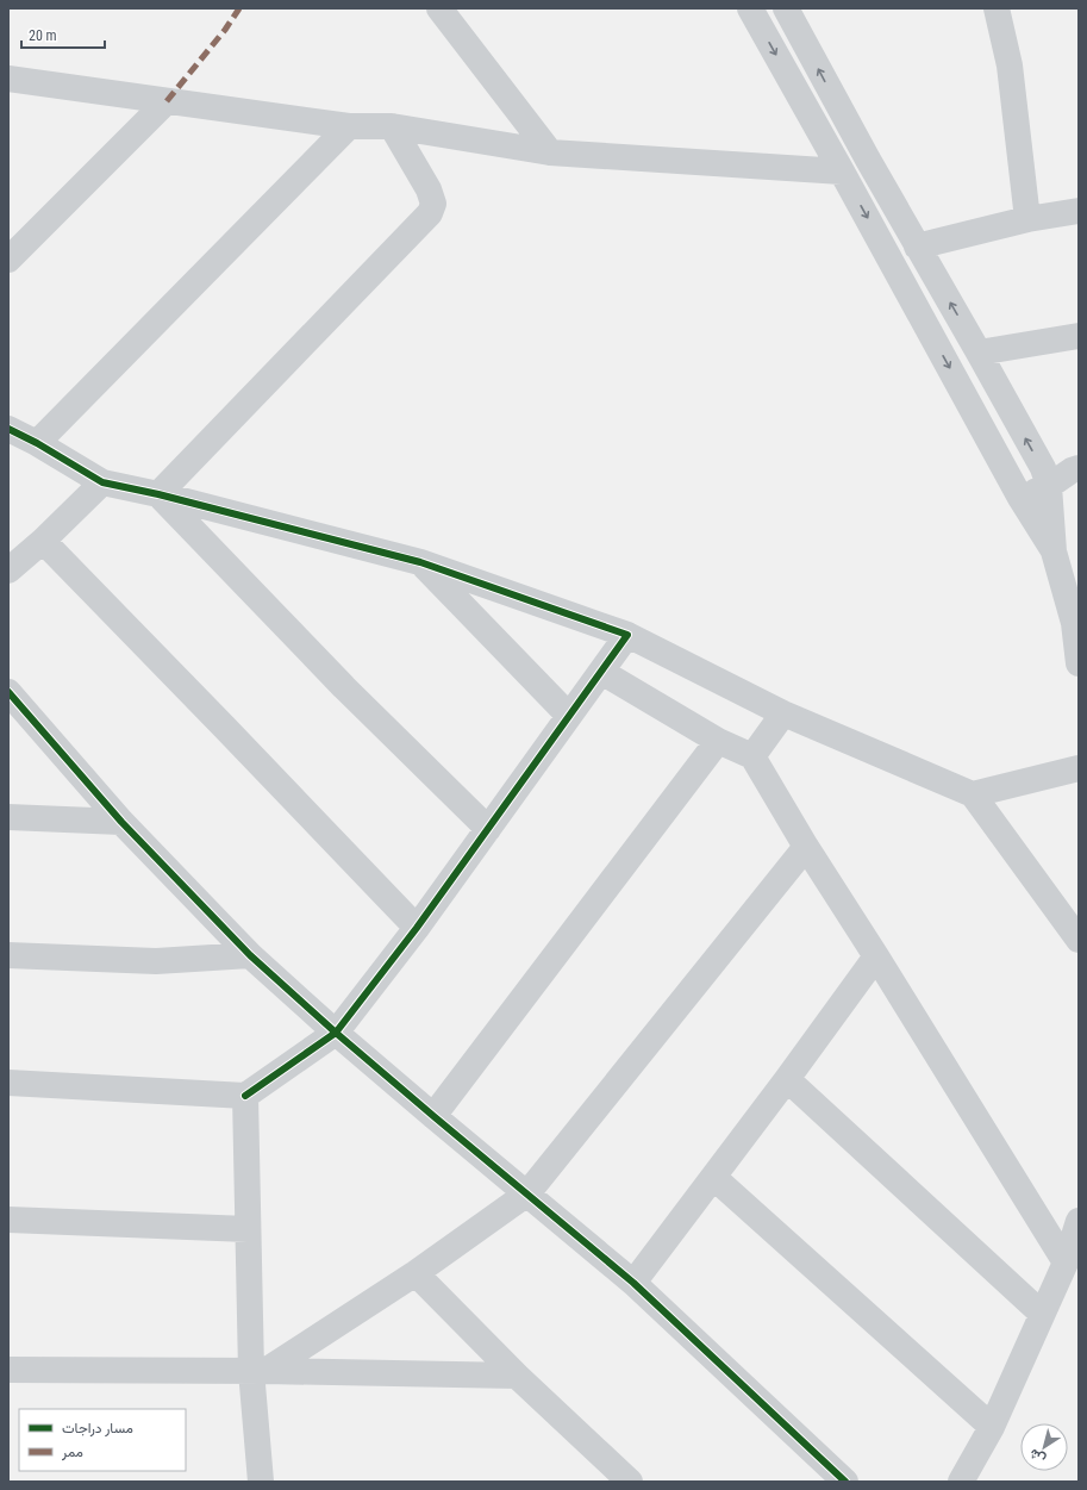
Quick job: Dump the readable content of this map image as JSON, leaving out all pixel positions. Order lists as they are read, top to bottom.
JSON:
{
  "legend": ["مسار دراجات", "ممر"],
  "scale_bar": "20 m",
  "north": "bottom left"
}
